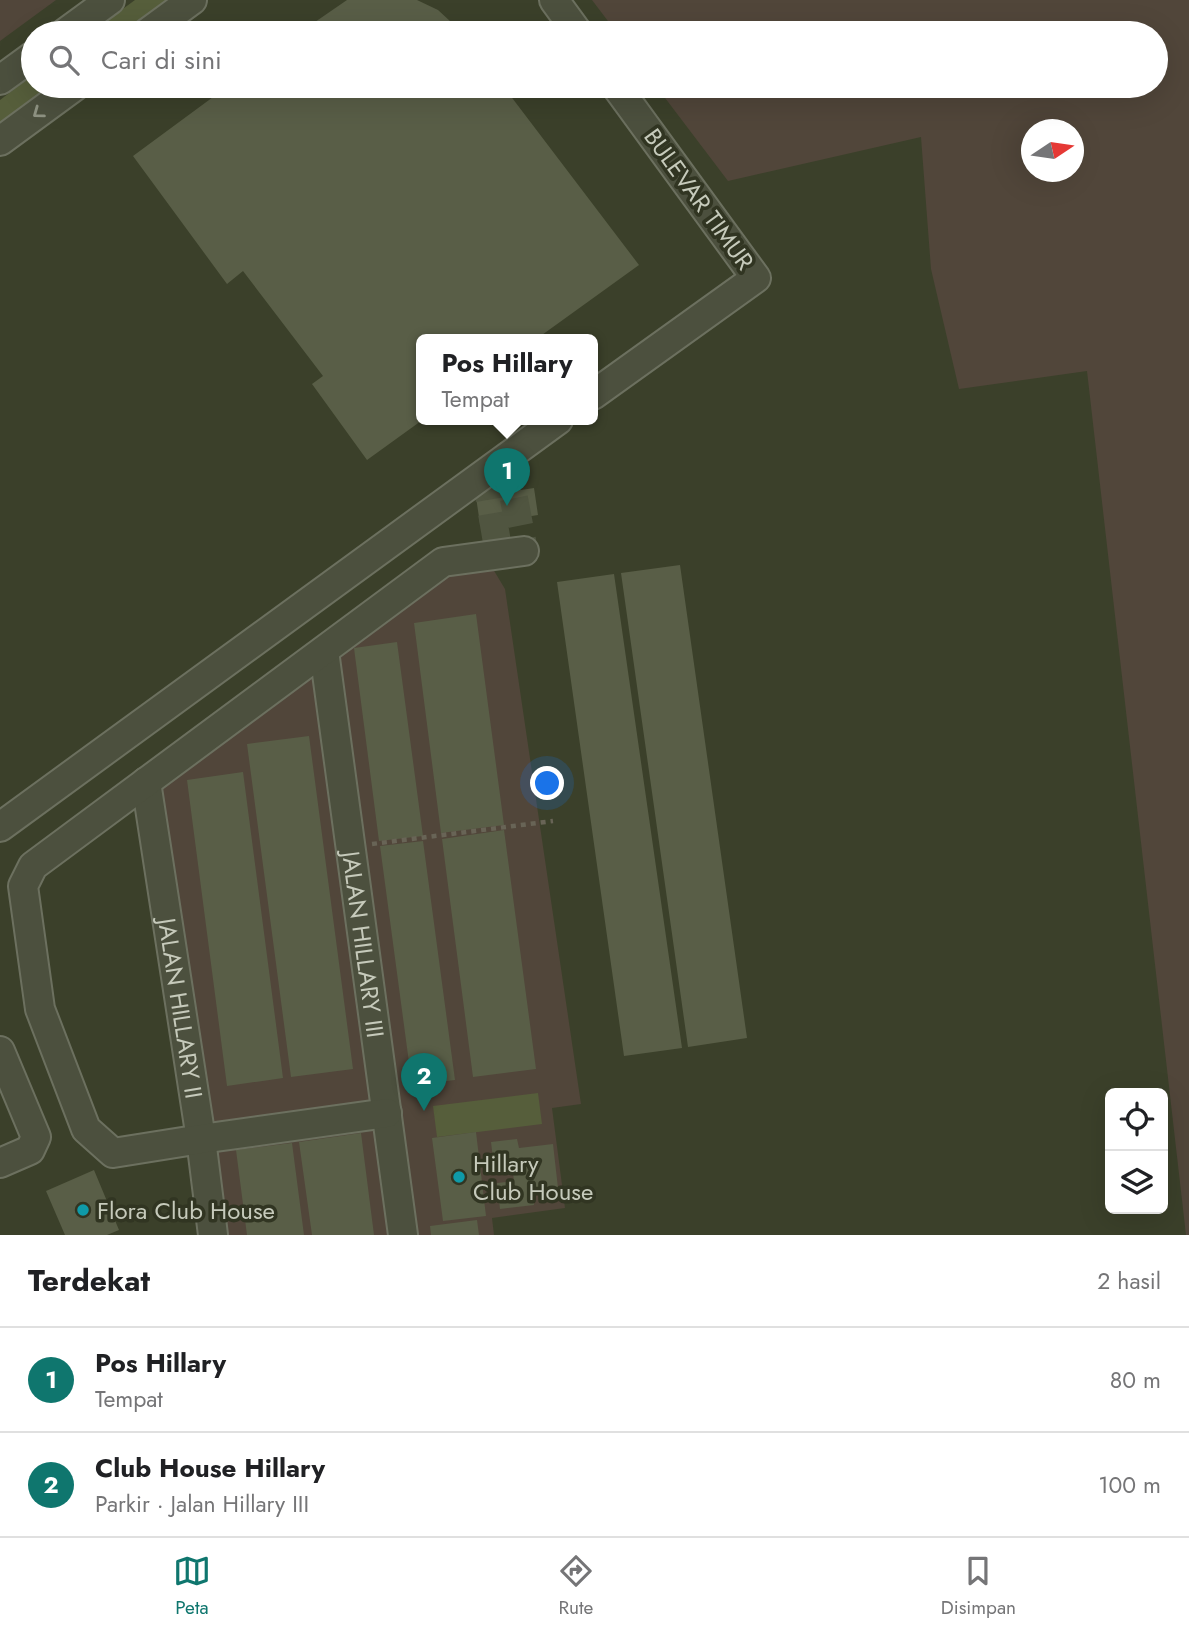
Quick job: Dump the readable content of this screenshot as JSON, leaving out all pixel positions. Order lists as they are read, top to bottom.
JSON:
{
  "streets": {
    "street": ["BULEVAR TIMUR", "JALAN HILLARY III", "JALAN HILLARY II"]
  },
  "places": ["Hillary Club House", "Flora Club House"],
  "north": "right",
  "page": {
    "search": "Cari di sini",
    "popup": ["Pos Hillary", "Tempat"],
    "pins": ["1", "2"],
    "heading": ["Terdekat", "2 hasil"],
    "list": [
      {
        "mark": "1",
        "name": "Pos Hillary",
        "note": "Tempat",
        "value": "80 m"
      },
      {
        "mark": "2",
        "name": "Club House Hillary",
        "note": "Parkir · Jalan Hillary III",
        "value": "100 m"
      }
    ],
    "nav": ["Peta", "Rute", "Disimpan"]
  }
}
